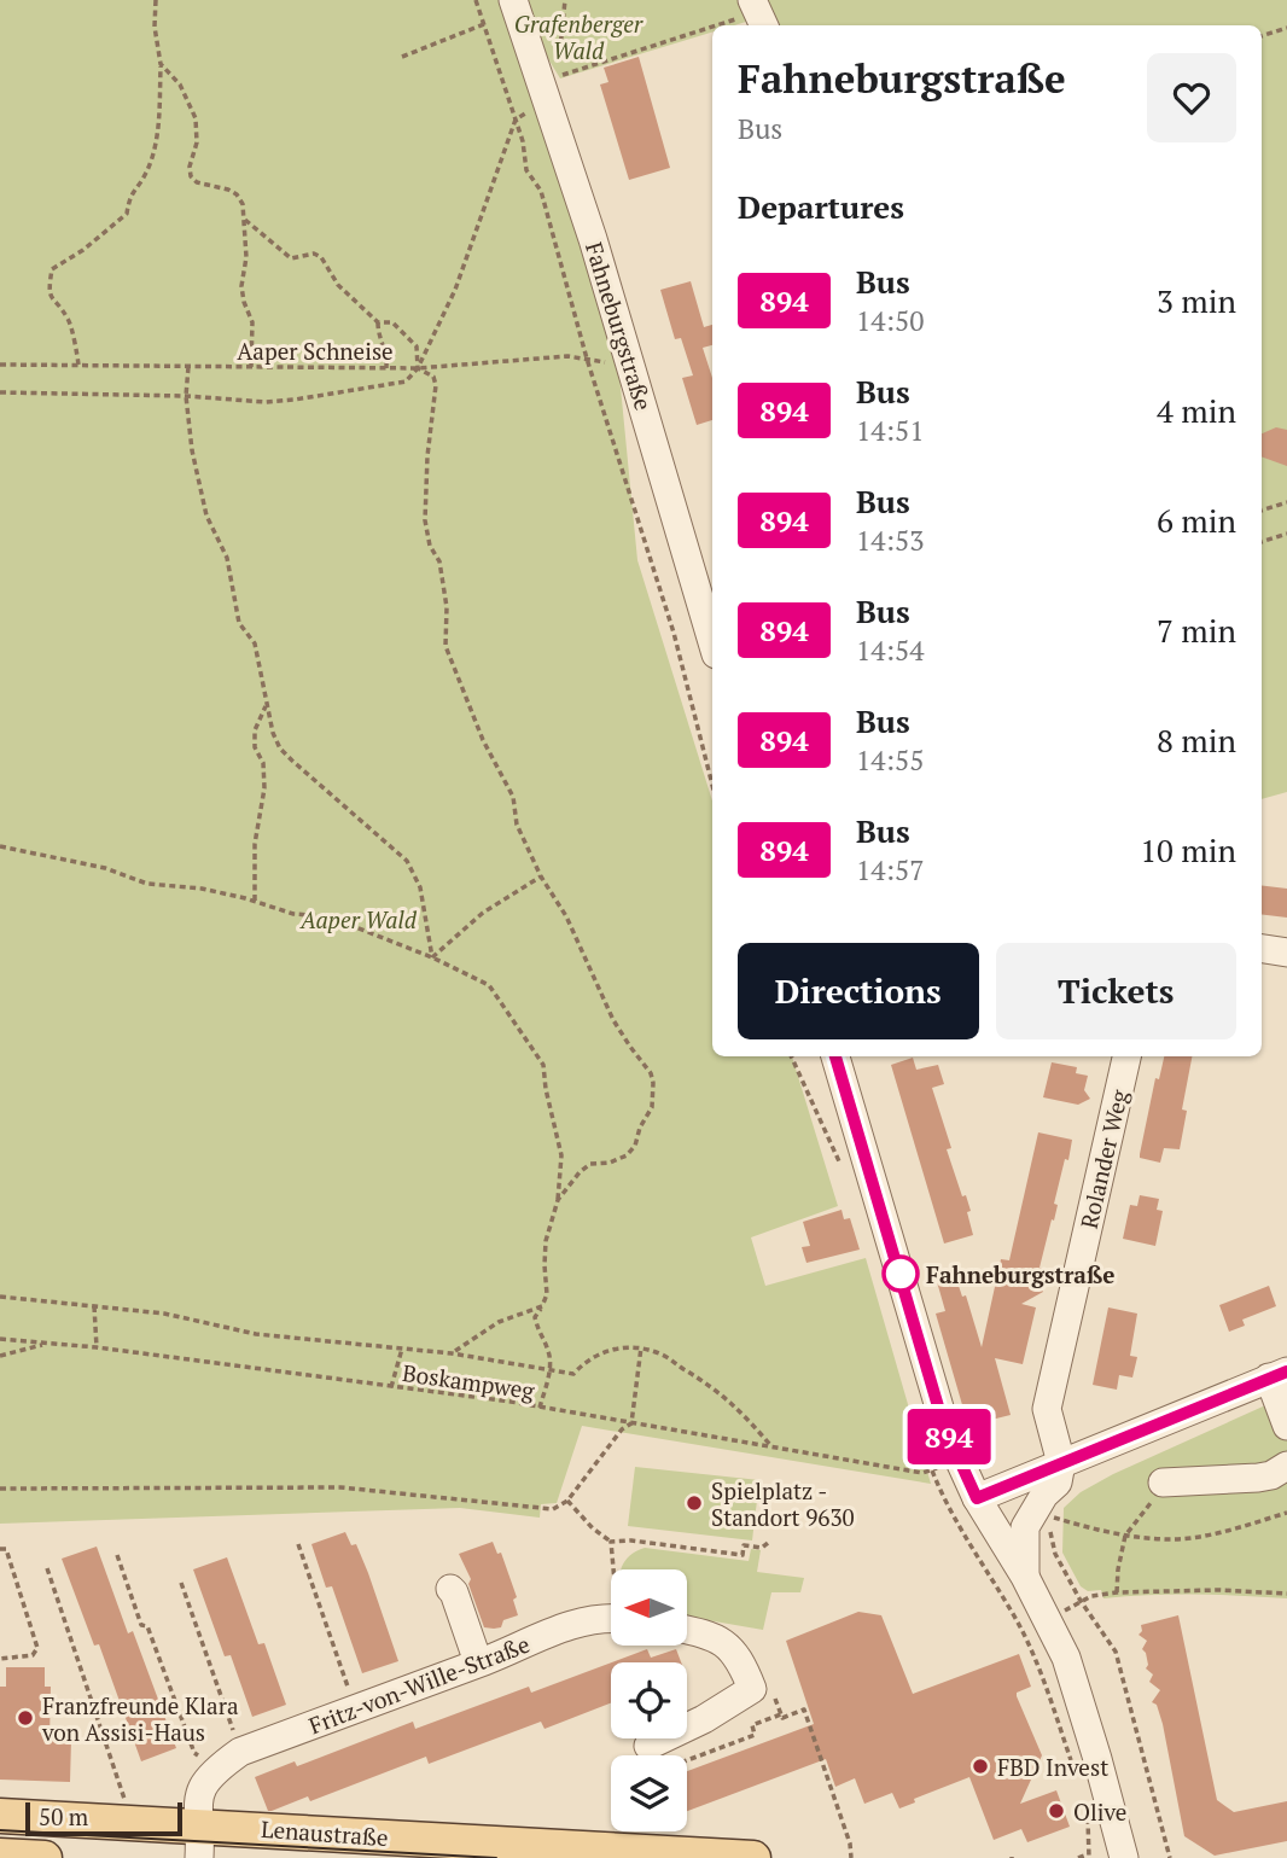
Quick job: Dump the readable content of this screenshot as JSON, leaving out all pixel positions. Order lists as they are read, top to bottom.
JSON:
{
  "streets": {
    "main road": ["Lenaustraße"],
    "street": ["Fahneburgstraße", "Rolander Weg", "Fritz-von-Wille-Straße"],
    "path": ["Aaper Schneise", "Boskampweg"]
  },
  "crossings": [
    ["Fahneburgstraße", "Aaper Schneise"]
  ],
  "parks": ["Grafenberger Wald", "Aaper Wald"],
  "places": [
    "Fahneburgstraße",
    "Spielplatz - Standort 9630",
    "Franzfreunde Klara von Assisi-Haus",
    "FBD Invest",
    "Olive"
  ],
  "lines": ["bus line 894"],
  "scale_bar": "50 m",
  "north": "left",
  "page": {
    "on_map": "894",
    "heading": [
      ["Fahneburgstraße", "Bus"],
      "Departures"
    ],
    "list": [
      {
        "mark": "894",
        "name": "Bus",
        "note": "14:50",
        "value": "3 min"
      },
      {
        "mark": "894",
        "name": "Bus",
        "note": "14:51",
        "value": "4 min"
      },
      {
        "mark": "894",
        "name": "Bus",
        "note": "14:53",
        "value": "6 min"
      },
      {
        "mark": "894",
        "name": "Bus",
        "note": "14:54",
        "value": "7 min"
      },
      {
        "mark": "894",
        "name": "Bus",
        "note": "14:55",
        "value": "8 min"
      },
      {
        "mark": "894",
        "name": "Bus",
        "note": "14:57",
        "value": "10 min"
      }
    ],
    "buttons": ["Directions", "Tickets"],
    "scale": "50 m"
  }
}
